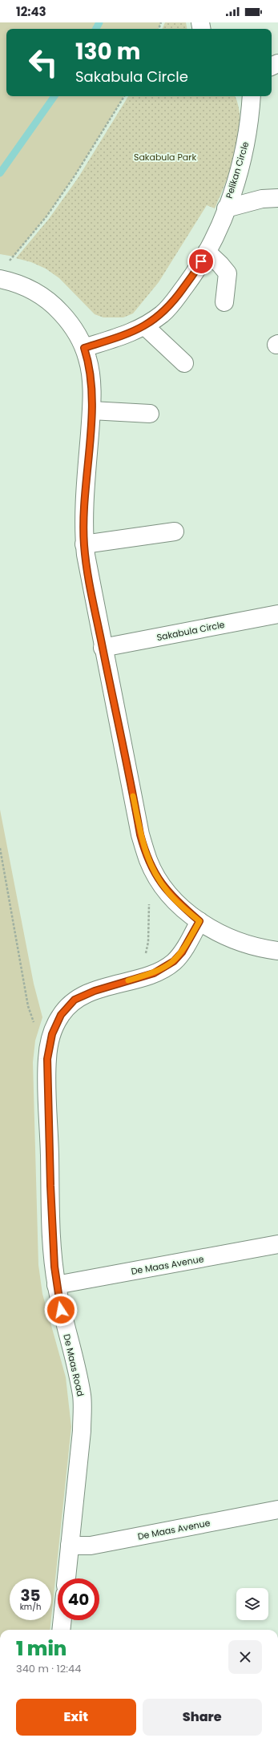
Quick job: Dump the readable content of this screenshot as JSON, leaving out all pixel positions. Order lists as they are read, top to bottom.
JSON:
{
  "streets": {
    "street": [
      "Pelikan Circle",
      "Sakabula Circle",
      "De Maas Avenue",
      "De Maas Road"
    ]
  },
  "crossings": [
    ["De Maas Avenue", "De Maas Road"]
  ],
  "parks": ["Sakabula Park"],
  "page": {
    "status": "12:43",
    "turn": ["130 m", "Sakabula Circle"],
    "speed": "35 km/h",
    "limit": "40",
    "heading": ["1 min", "340 m · 12:44"],
    "buttons": ["Exit", "Share"]
  }
}
